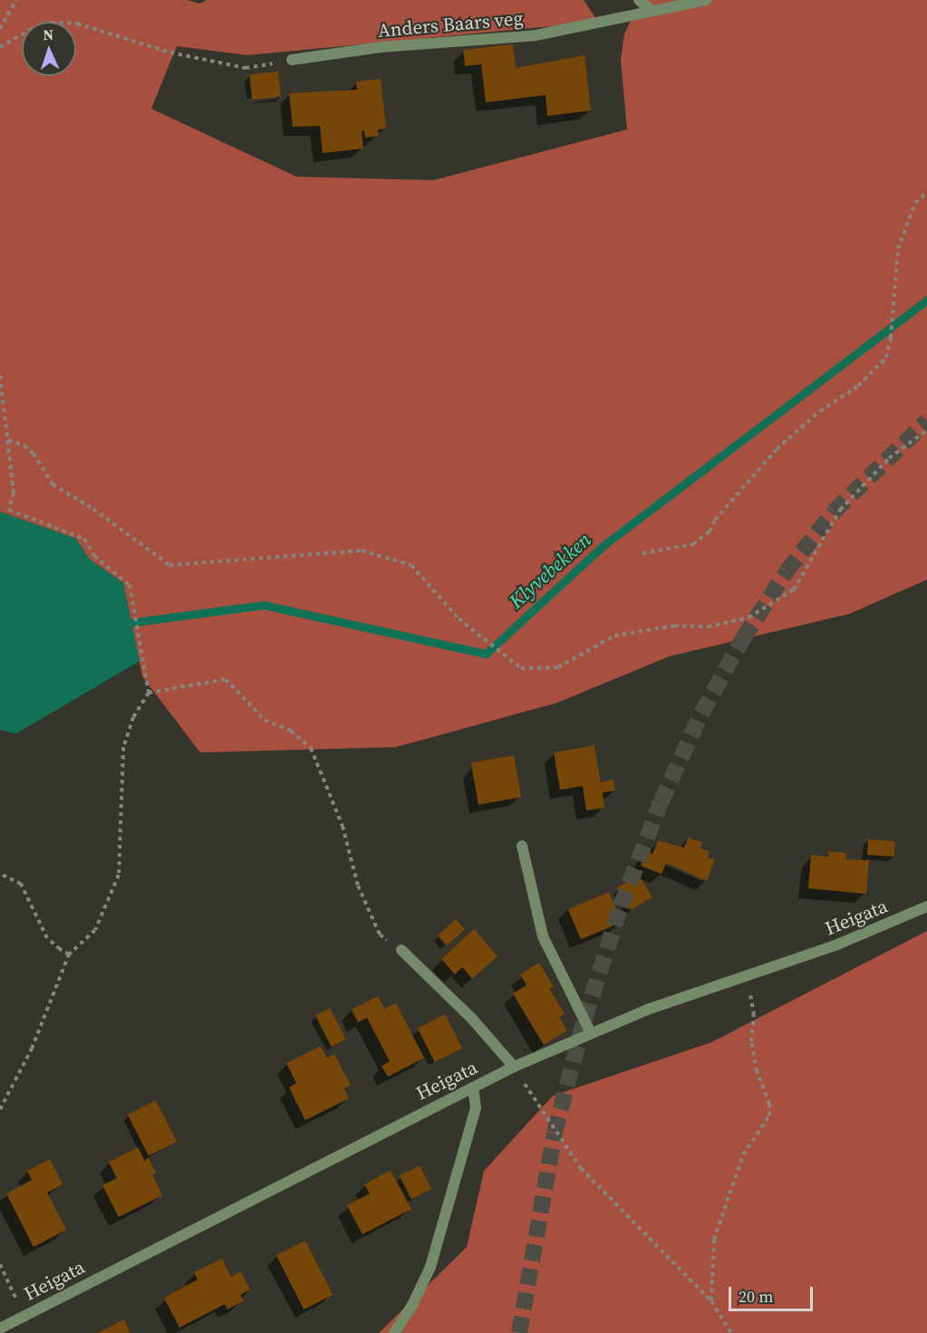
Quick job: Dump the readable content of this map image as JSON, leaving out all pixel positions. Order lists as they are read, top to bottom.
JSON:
{
  "streets": {
    "street": ["Anders Baars veg", "Heigata"]
  },
  "water": ["Klyvebekken"],
  "scale_bar": "20 m",
  "north": "top"
}
